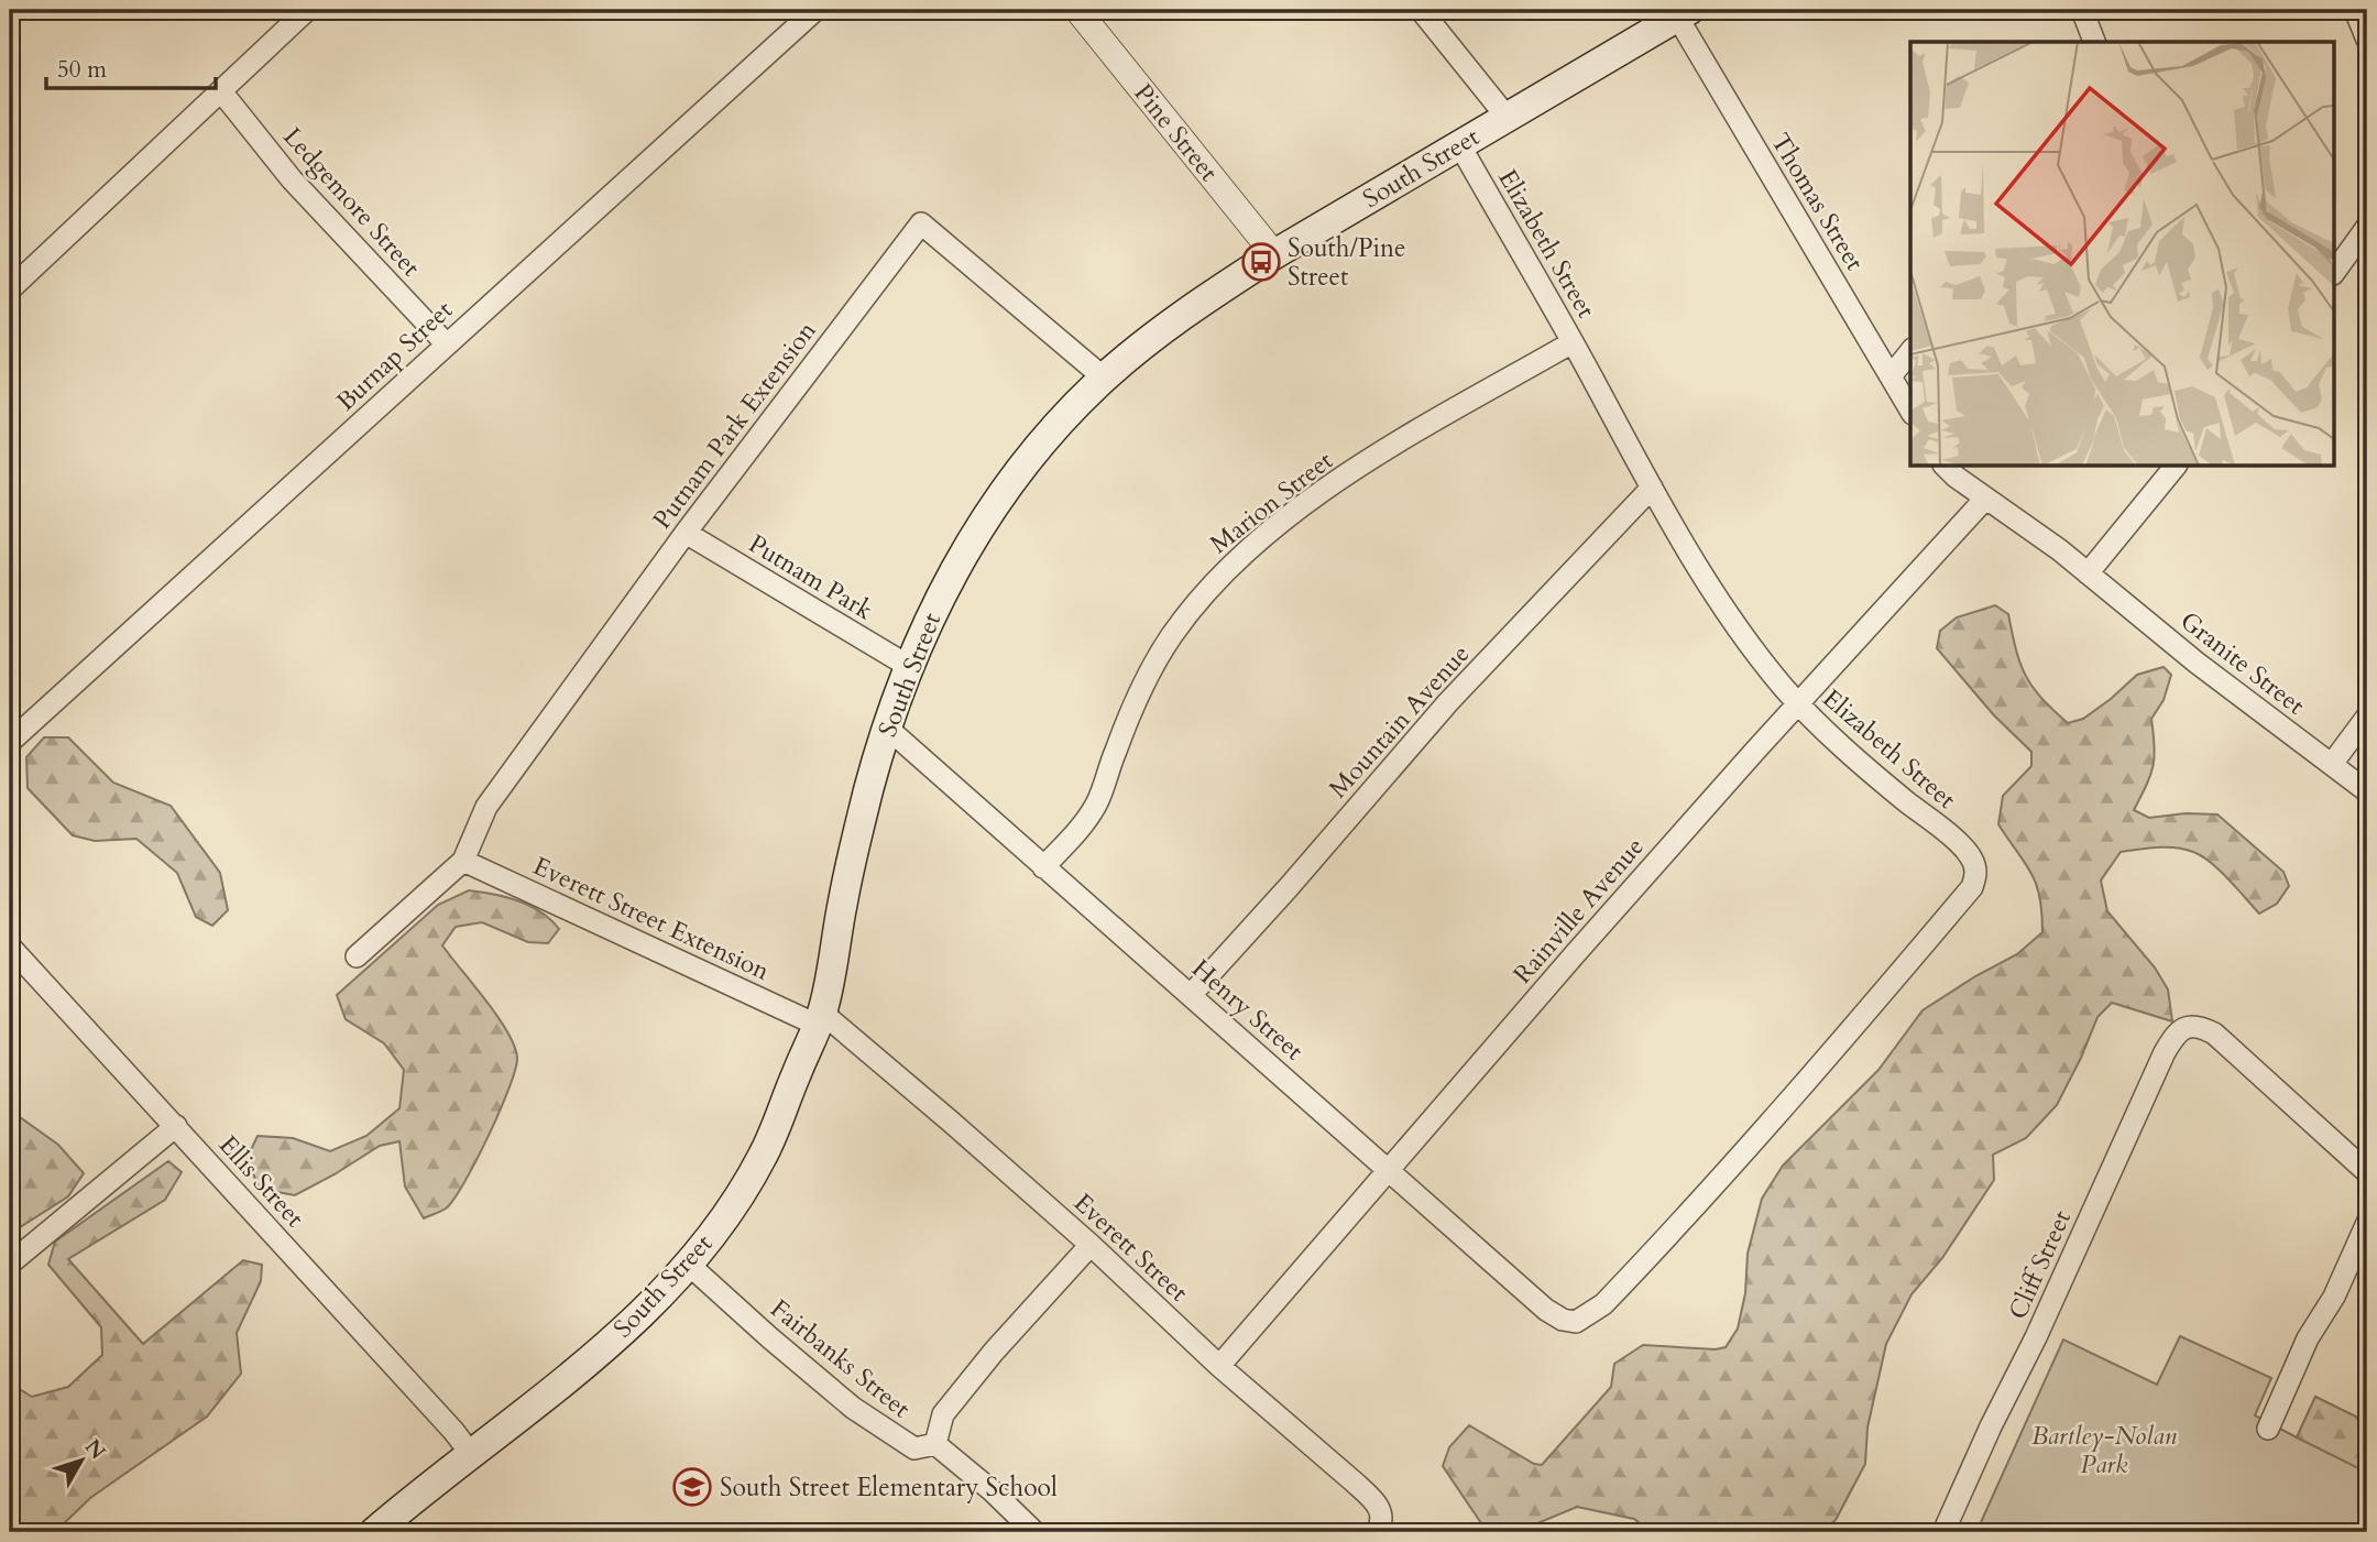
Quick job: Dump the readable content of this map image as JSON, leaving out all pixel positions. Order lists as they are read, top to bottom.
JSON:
{
  "streets": {
    "main road": ["South Street"],
    "street": [
      "Pine Street",
      "Ledgemore Street",
      "Thomas Street",
      "Elizabeth Street",
      "Burnap Street",
      "Putnam Park Extension",
      "Marion Street",
      "Putnam Park",
      "Granite Street",
      "Mountain Avenue",
      "Rainville Avenue",
      "Everett Street Extension",
      "Henry Street",
      "Ellis Street",
      "Everett Street",
      "Cliff Street",
      "Fairbanks Street"
    ]
  },
  "crossings": [
    ["Pine Street", "South Street"],
    ["South Street", "Thomas Street"],
    ["South Street", "Elizabeth Street"],
    ["South Street", "Putnam Park Extension"],
    ["South Street", "Putnam Park"],
    ["South Street", "Everett Street Extension"],
    ["South Street", "Henry Street"],
    ["South Street", "Ellis Street"],
    ["South Street", "Everett Street"],
    ["South Street", "Fairbanks Street"],
    ["Ledgemore Street", "Burnap Street"],
    ["Elizabeth Street", "Marion Street"],
    ["Elizabeth Street", "Mountain Avenue"],
    ["Elizabeth Street", "Rainville Avenue"],
    ["Elizabeth Street", "Henry Street"],
    ["Putnam Park Extension", "Putnam Park"],
    ["Putnam Park Extension", "Everett Street Extension"],
    ["Marion Street", "Henry Street"],
    ["Mountain Avenue", "Henry Street"],
    ["Rainville Avenue", "Henry Street"],
    ["Rainville Avenue", "Everett Street"],
    ["Everett Street Extension", "Everett Street"]
  ],
  "parks": ["Bartley-Nolan Park"],
  "places": {
    "bus stop": ["South/Pine Street"],
    "school or university": ["South Street Elementary School"]
  },
  "scale_bar": "50 m",
  "north": "top right"
}
